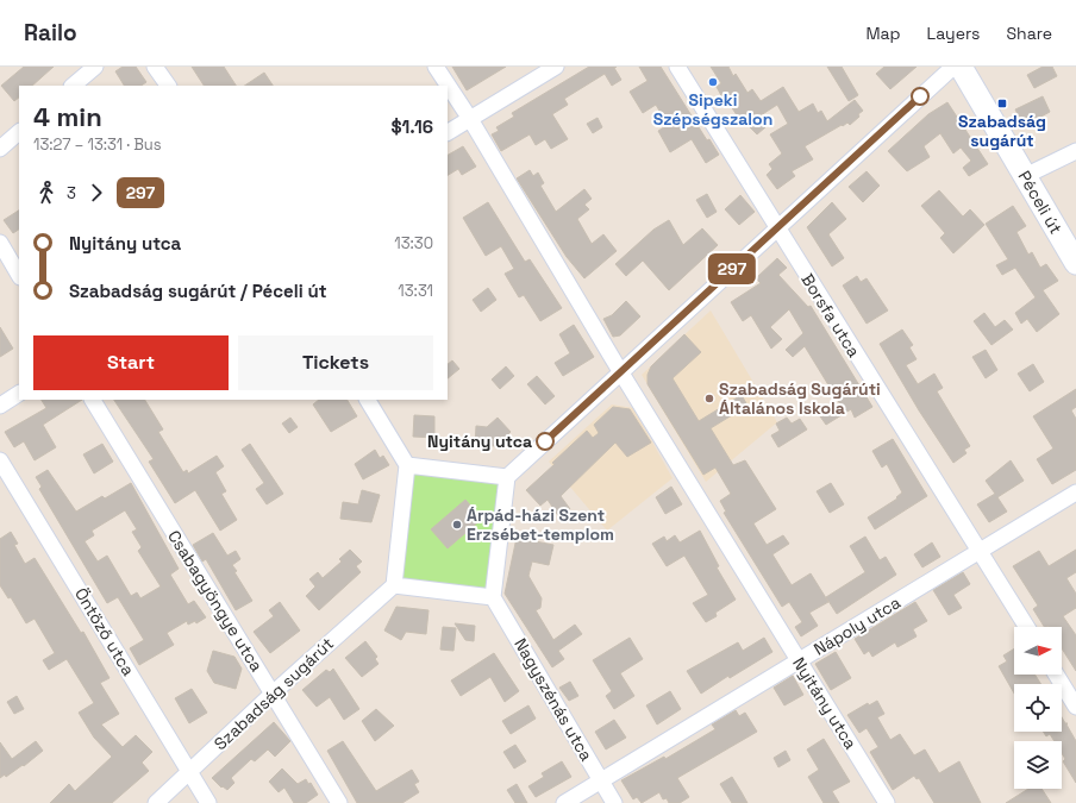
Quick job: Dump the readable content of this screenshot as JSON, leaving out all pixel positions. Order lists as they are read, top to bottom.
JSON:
{
  "streets": {
    "main road": ["Péceli út"],
    "street": [
      "Borsfa utca",
      "Csabagyöngye utca",
      "Nápoly utca",
      "Öntöző utca",
      "Szabadság sugárút",
      "Nagyszénás utca",
      "Nyitány utca"
    ]
  },
  "crossings": [
    ["Borsfa utca", "Nápoly utca"],
    ["Csabagyöngye utca", "Szabadság sugárút"],
    ["Nápoly utca", "Nagyszénás utca"],
    ["Nápoly utca", "Nyitány utca"],
    ["Öntöző utca", "Szabadság sugárút"]
  ],
  "places": {
    "other": [
      "Sipeki Szépségszalon",
      "Szabadság Sugárúti Általános Iskola",
      "Nyitány utca",
      "Árpád-házi Szent Erzsébet-templom"
    ],
    "transit": ["Szabadság sugárút"]
  },
  "lines": ["bus line 297"],
  "north": "right",
  "page": {
    "header": "Railo",
    "nav": ["Map", "Layers", "Share"],
    "on_map": "297",
    "heading": ["4 min", "13:27 – 13:31 · Bus", "$1.16"],
    "legs": ["3", "297"],
    "list": [
      {
        "name": "Nyitány utca",
        "value": "13:30"
      },
      {
        "name": "Szabadság sugárút / Péceli út",
        "value": "13:31"
      }
    ],
    "buttons": ["Start", "Tickets"]
  }
}
